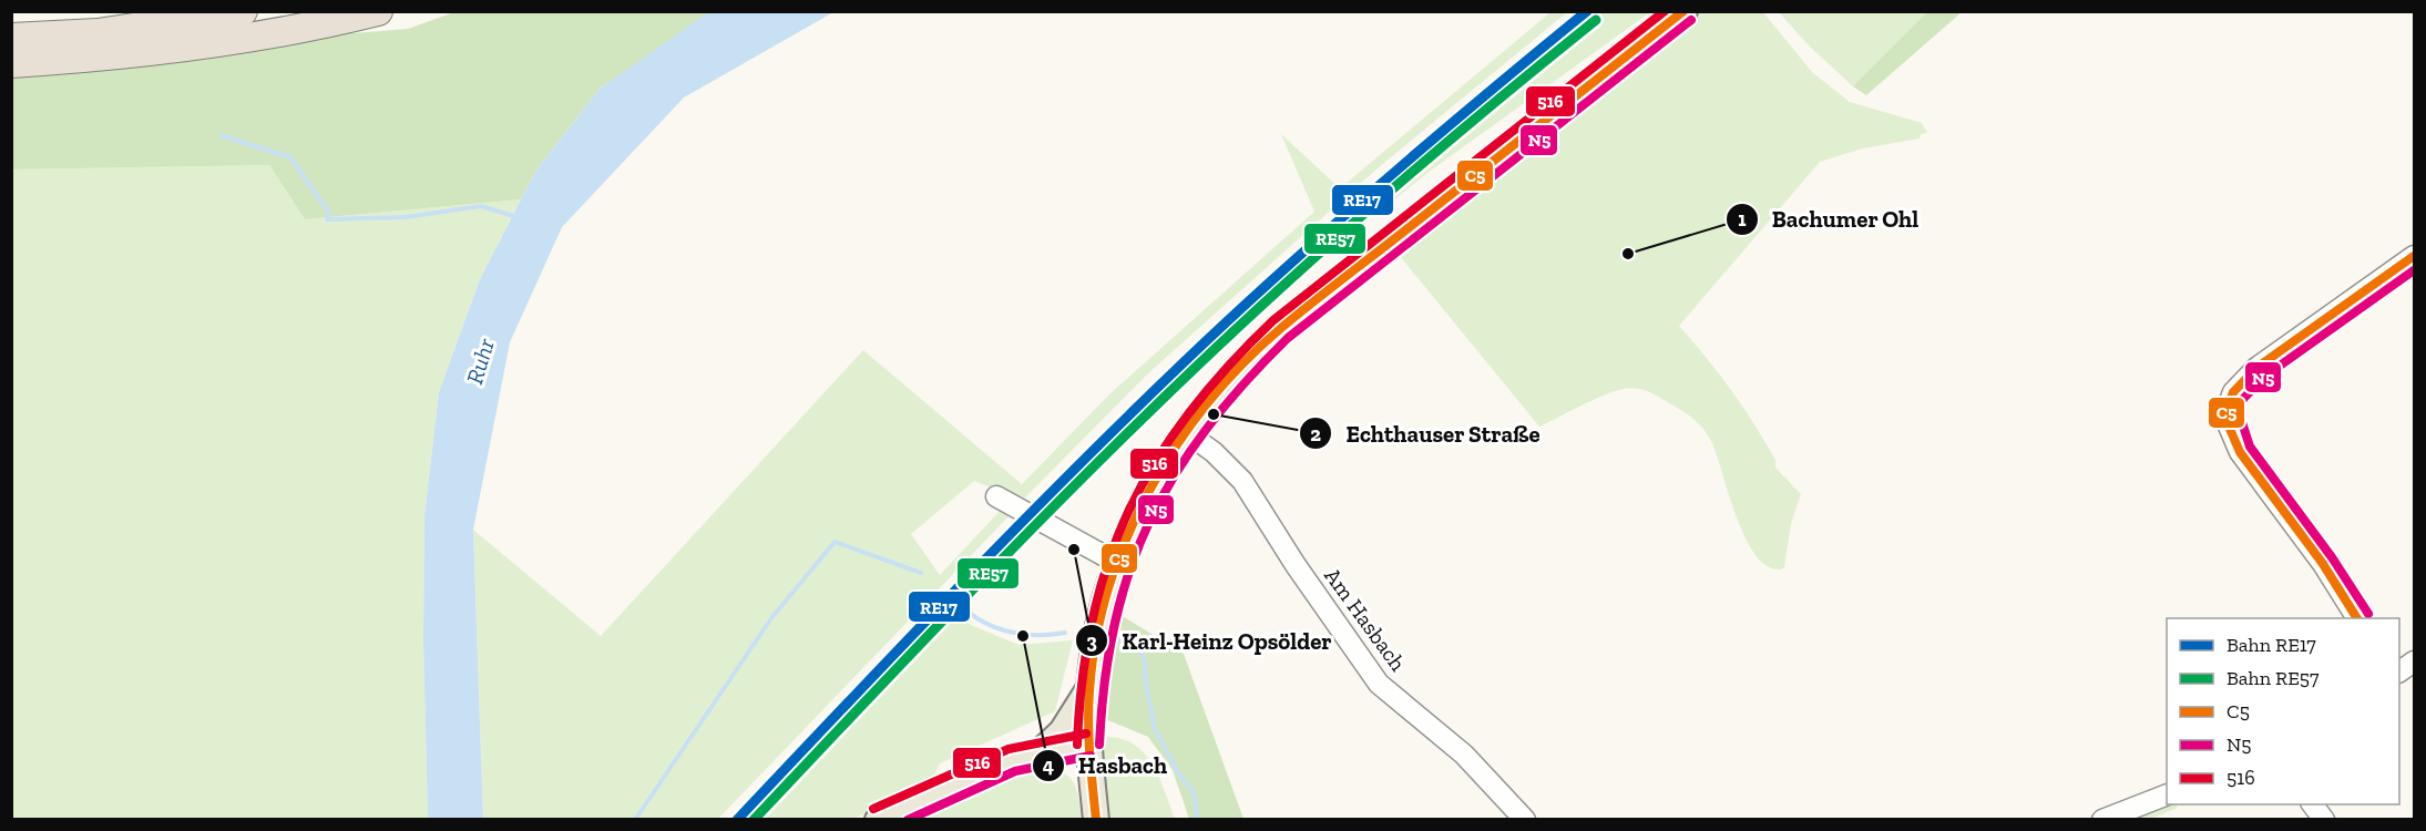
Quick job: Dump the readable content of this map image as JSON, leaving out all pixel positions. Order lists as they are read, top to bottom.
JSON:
{
  "streets": {
    "street": ["Am Hasbach"]
  },
  "water": ["Ruhr"],
  "places": [
    "Bachumer Ohl",
    "Echthauser Straße",
    "Karl-Heinz Opsölder",
    "Hasbach"
  ],
  "lines": [
    "rail line RE17",
    "transit line C5",
    "transit line 516",
    "rail line RE57",
    "transit line N5"
  ],
  "legend": [
    "Bahn RE17",
    "Bahn RE57",
    "C5",
    "N5",
    "516"
  ]
}
